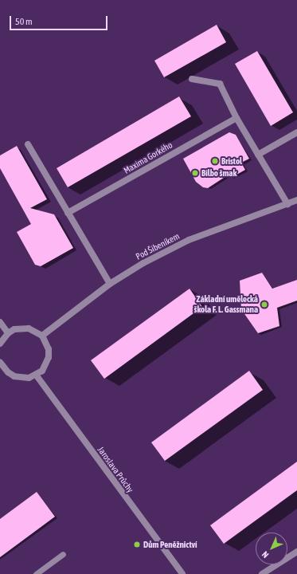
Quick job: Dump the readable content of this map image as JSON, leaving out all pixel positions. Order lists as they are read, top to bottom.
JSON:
{
  "streets": {
    "street": ["Maxima Gorkého", "Pod Šibeníkem", "Jaroslava Průchy"]
  },
  "places": [
    "Bristol",
    "Bilbo šmak",
    "Základní umělecká škola F. L. Gassmana",
    "Dům Peněžnictví"
  ],
  "scale_bar": "50 m",
  "north": "bottom left"
}
